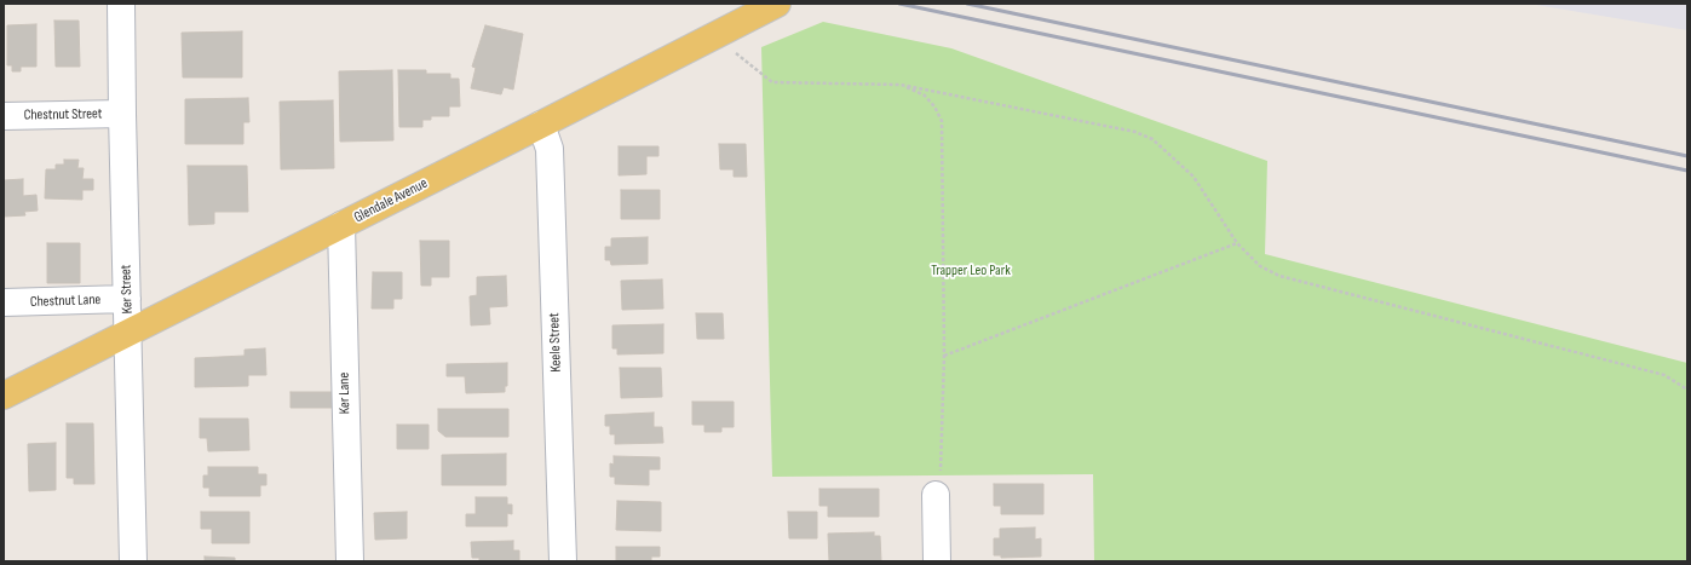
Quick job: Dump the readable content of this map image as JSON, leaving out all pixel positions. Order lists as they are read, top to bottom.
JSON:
{
  "streets": {
    "main road": ["Glendale Avenue"],
    "street": [
      "Chestnut Street",
      "Ker Street",
      "Chestnut Lane",
      "Keele Street",
      "Ker Lane"
    ]
  },
  "crossings": [
    ["Chestnut Street", "Ker Street"],
    ["Glendale Avenue", "Ker Street"],
    ["Glendale Avenue", "Keele Street"],
    ["Glendale Avenue", "Ker Lane"],
    ["Ker Street", "Chestnut Lane"]
  ],
  "parks": ["Trapper Leo Park"]
}
